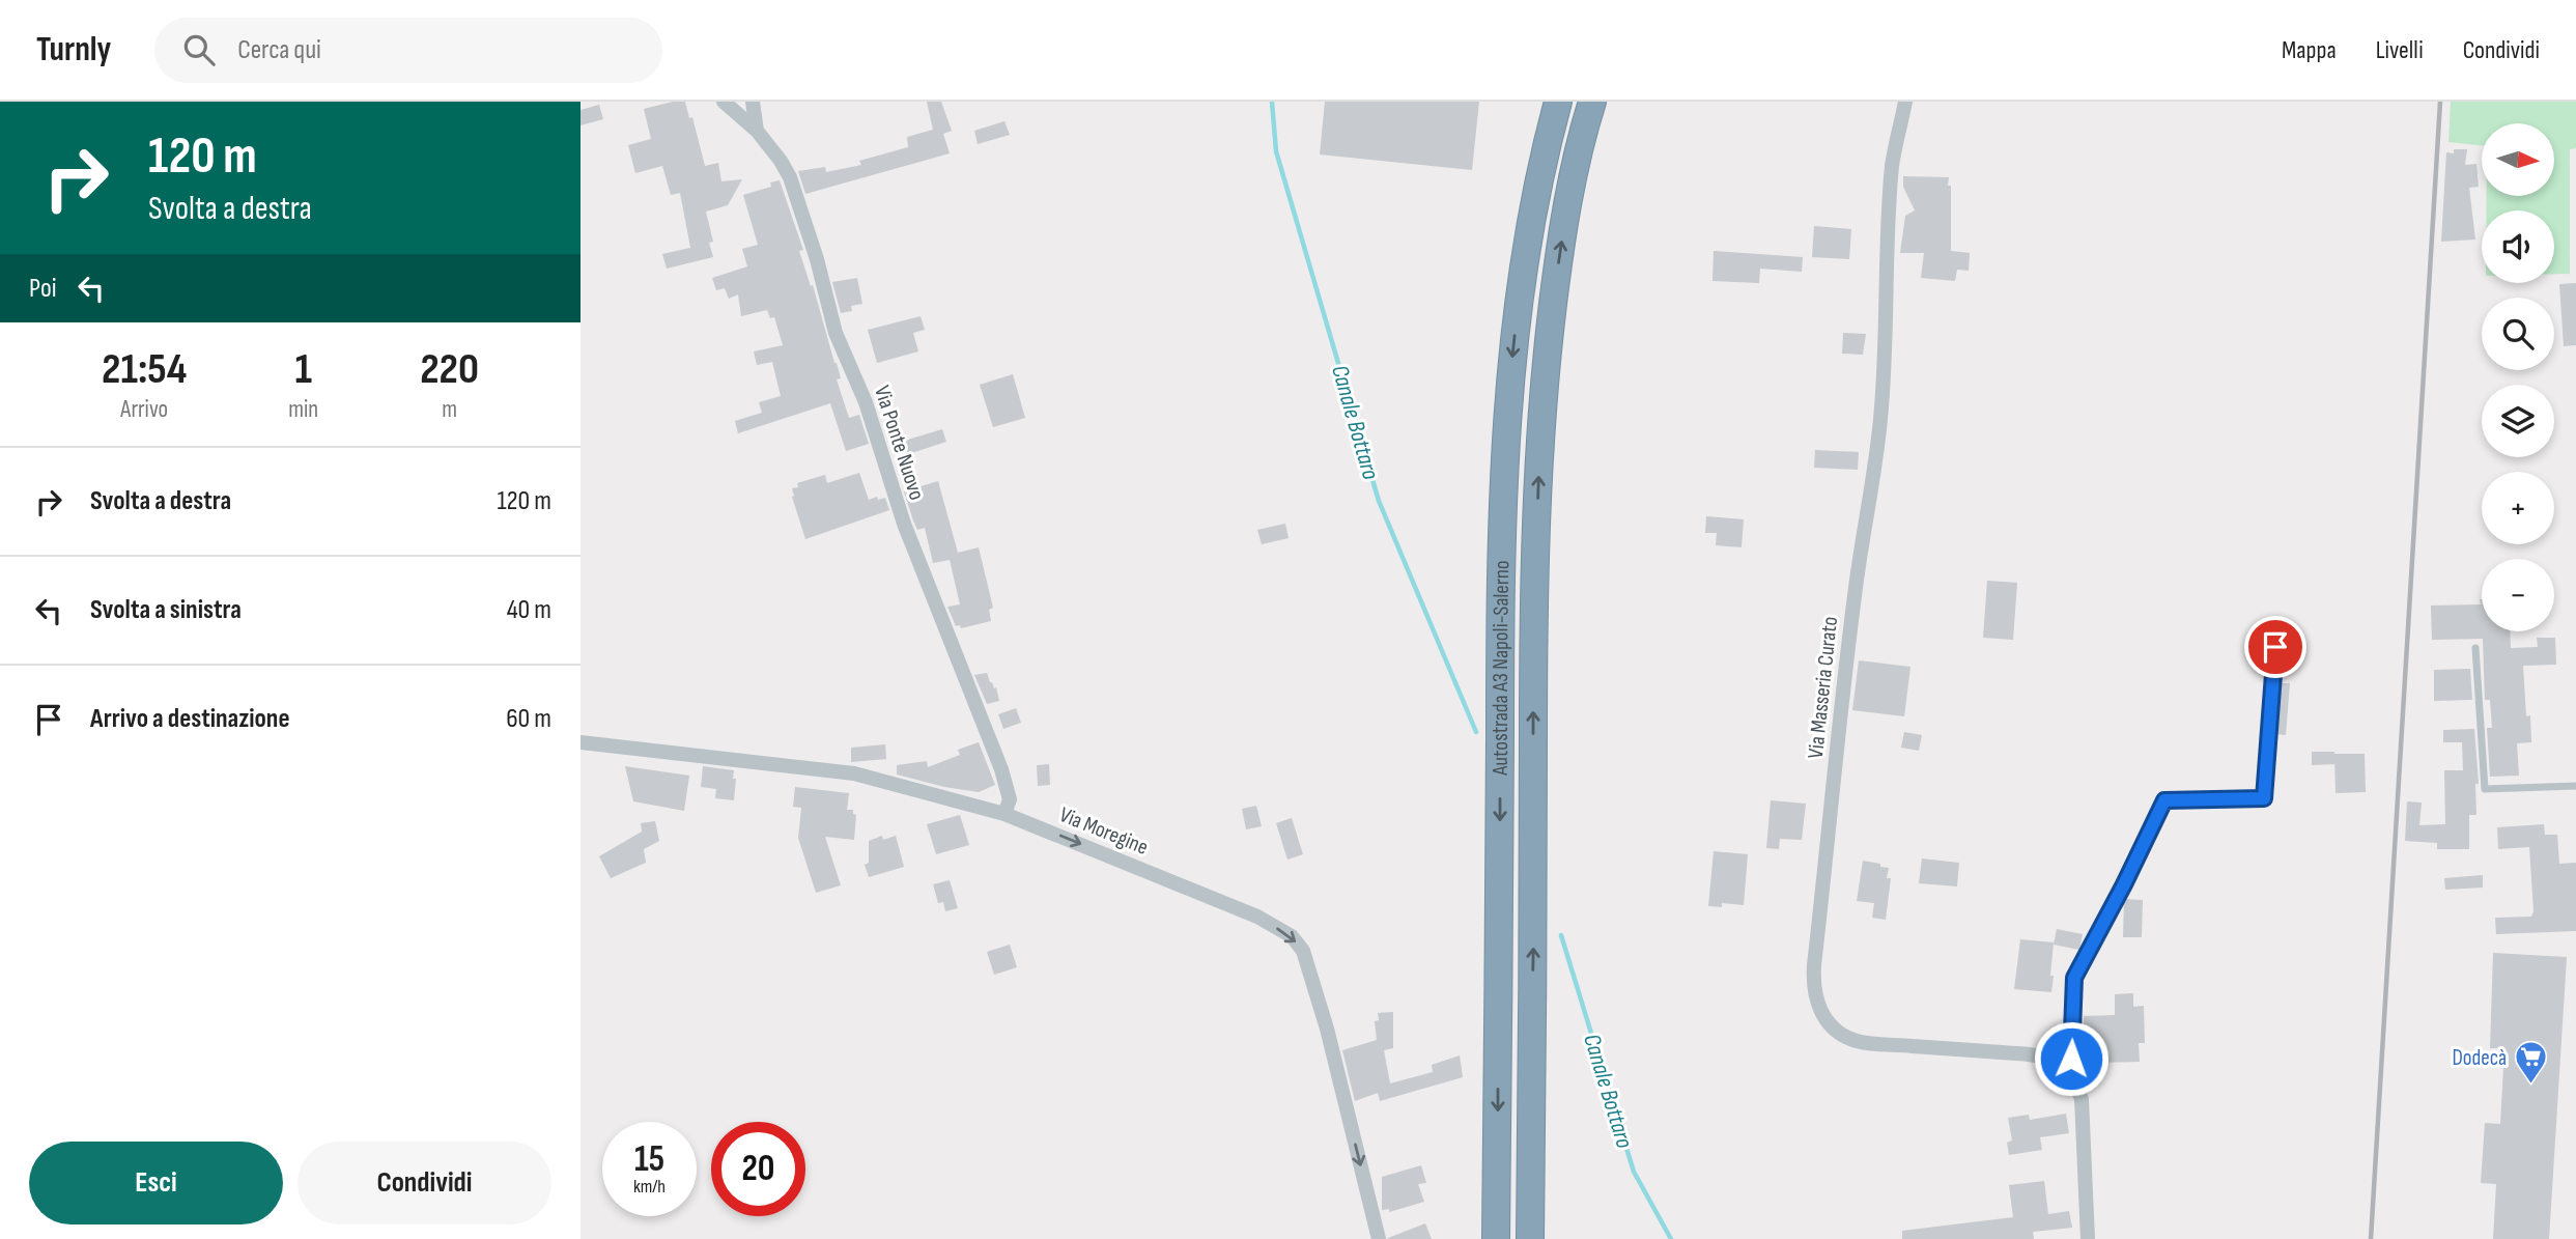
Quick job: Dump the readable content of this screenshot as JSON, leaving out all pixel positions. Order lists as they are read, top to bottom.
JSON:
{
  "streets": {
    "highway": ["Autostrada A3 Napoli-Salerno"],
    "street": ["Via Ponte Nuovo", "Via Masseria Curato", "Via Moregine"]
  },
  "crossings": [
    ["Via Ponte Nuovo", "Via Moregine"]
  ],
  "one_way": ["Via Moregine"],
  "water": ["Canale Bottaro"],
  "places": {
    "supermarket": ["Dodecà"]
  },
  "north": "right",
  "page": {
    "header": "Turnly",
    "search": "Cerca qui",
    "nav": ["Mappa", "Livelli", "Condividi"],
    "turn": ["120 m", "Svolta a destra"],
    "map_buttons": ["+", "−"],
    "then": "Poi",
    "eta": [
      "21:54",
      "Arrivo",
      "1",
      "min",
      "220",
      "m"
    ],
    "list": [
      {
        "name": "Svolta a destra",
        "value": "120 m"
      },
      {
        "name": "Svolta a sinistra",
        "value": "40 m"
      },
      {
        "name": "Arrivo a destinazione",
        "value": "60 m"
      }
    ],
    "speed": "15 km/h",
    "limit": "20",
    "buttons": ["Esci", "Condividi"]
  }
}
